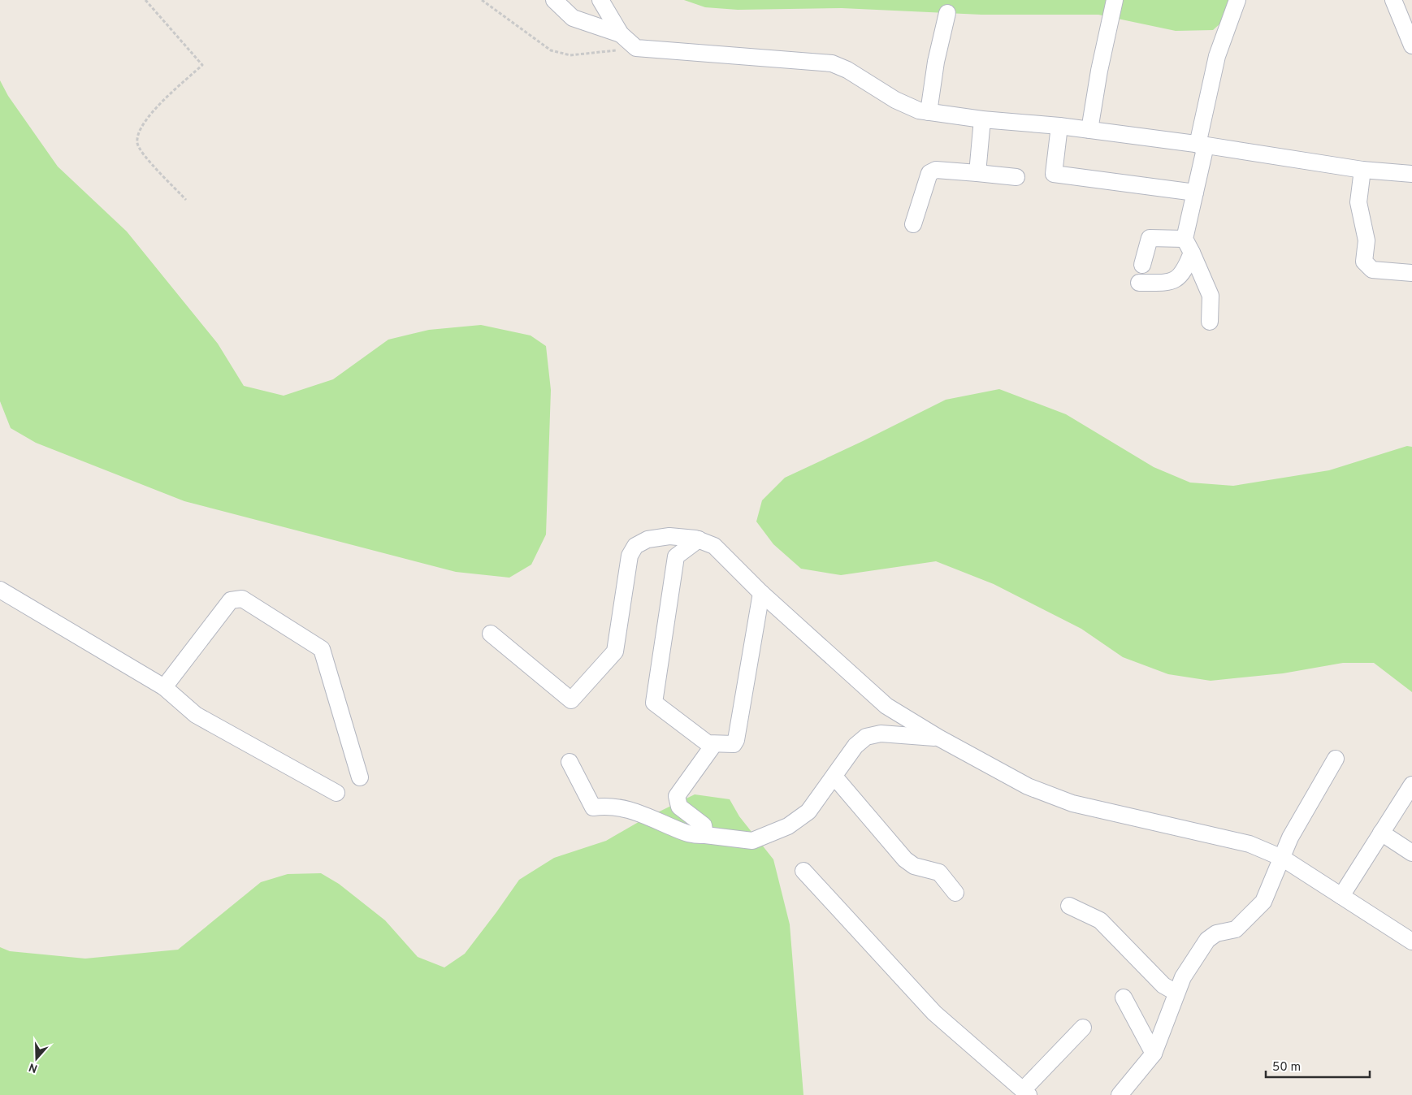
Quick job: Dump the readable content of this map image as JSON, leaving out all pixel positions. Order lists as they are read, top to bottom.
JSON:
{
  "scale_bar": "50 m",
  "north": "bottom"
}
